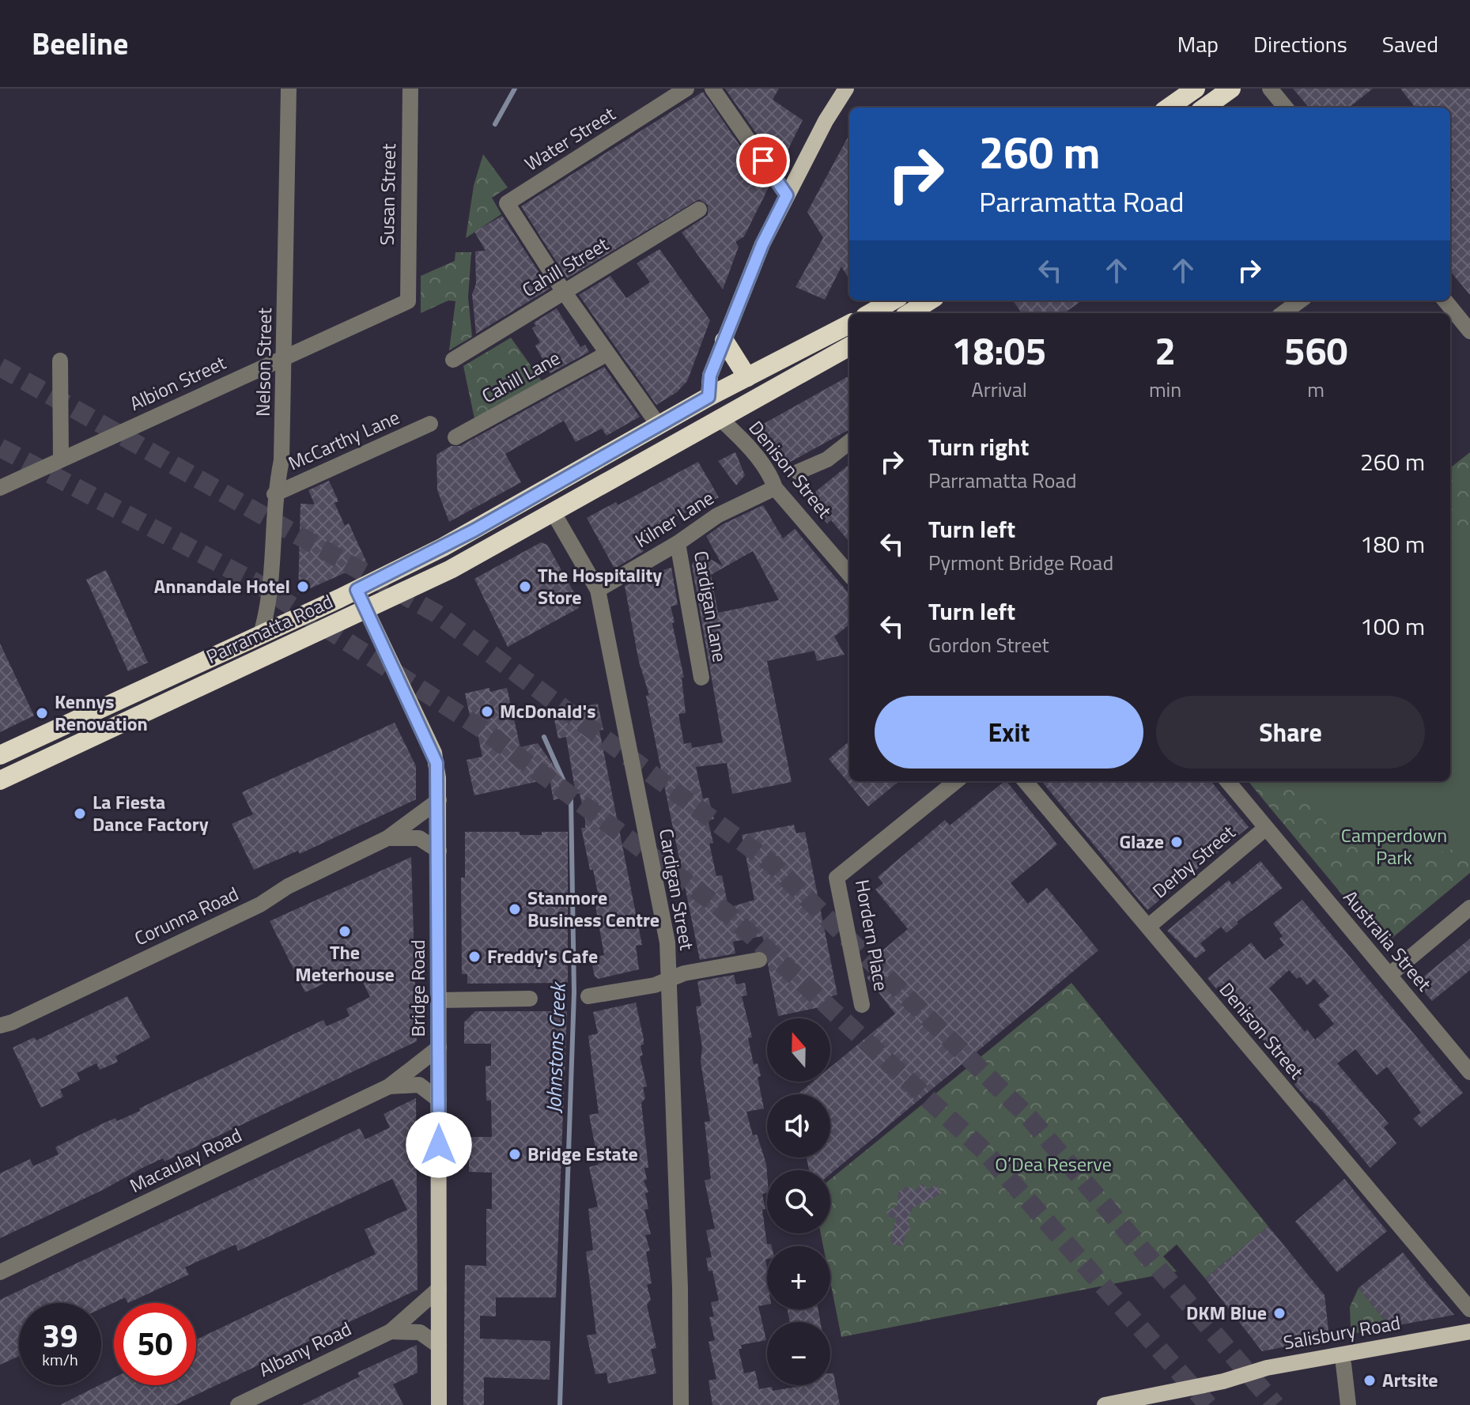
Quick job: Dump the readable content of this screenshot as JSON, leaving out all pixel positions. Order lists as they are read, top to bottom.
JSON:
{
  "streets": {
    "highway": ["Parramatta Road"],
    "main road": ["Bridge Road", "Salisbury Road"],
    "street": [
      "Water Street",
      "Susan Street",
      "Cahill Street",
      "Nelson Street",
      "Cahill Lane",
      "Albion Street",
      "McCarthy Lane",
      "Denison Street",
      "Kilner Lane",
      "Cardigan Lane",
      "Derby Street",
      "Cardigan Street",
      "Corunna Road",
      "Hordern Place",
      "Australia Street",
      "Macaulay Road",
      "Albany Road"
    ]
  },
  "crossings": [
    ["Water Street", "Cahill Street"],
    ["Susan Street", "Albion Street"],
    ["Nelson Street", "Albion Street"],
    ["Nelson Street", "McCarthy Lane"],
    ["Nelson Street", "Parramatta Road"],
    ["Denison Street", "Kilner Lane"],
    ["Denison Street", "Parramatta Road"],
    ["Denison Street", "Derby Street"],
    ["Kilner Lane", "Cardigan Lane"],
    ["Kilner Lane", "Cardigan Street"],
    ["Parramatta Road", "Cardigan Street"],
    ["Parramatta Road", "Bridge Road"],
    ["Derby Street", "Australia Street"],
    ["Corunna Road", "Bridge Road"],
    ["Bridge Road", "Macaulay Road"],
    ["Bridge Road", "Albany Road"]
  ],
  "water": ["Johnstons Creek"],
  "parks": ["Camperdown Park", "O’Dea Reserve"],
  "places": [
    "Annandale Hotel",
    "The Hospitality Store",
    "McDonald's",
    "Kennys Renovation",
    "La Fiesta Dance Factory",
    "Glaze",
    "Stanmore Business Centre",
    "The Meterhouse",
    "Freddy's Cafe",
    "Bridge Estate",
    "DKM Blue",
    "Artsite"
  ],
  "north": "top",
  "page": {
    "header": "Beeline",
    "nav": ["Map", "Directions", "Saved"],
    "turn": ["260 m", "Parramatta Road"],
    "eta": [
      "18:05",
      "Arrival",
      "2",
      "min",
      "560",
      "m"
    ],
    "list": [
      {
        "name": "Turn right",
        "note": "Parramatta Road",
        "value": "260 m"
      },
      {
        "name": "Turn left",
        "note": "Pyrmont Bridge Road",
        "value": "180 m"
      },
      {
        "name": "Turn left",
        "note": "Gordon Street",
        "value": "100 m"
      }
    ],
    "buttons": ["Exit", "Share"],
    "map_buttons": ["+", "−"],
    "speed": "39 km/h",
    "limit": "50"
  }
}
